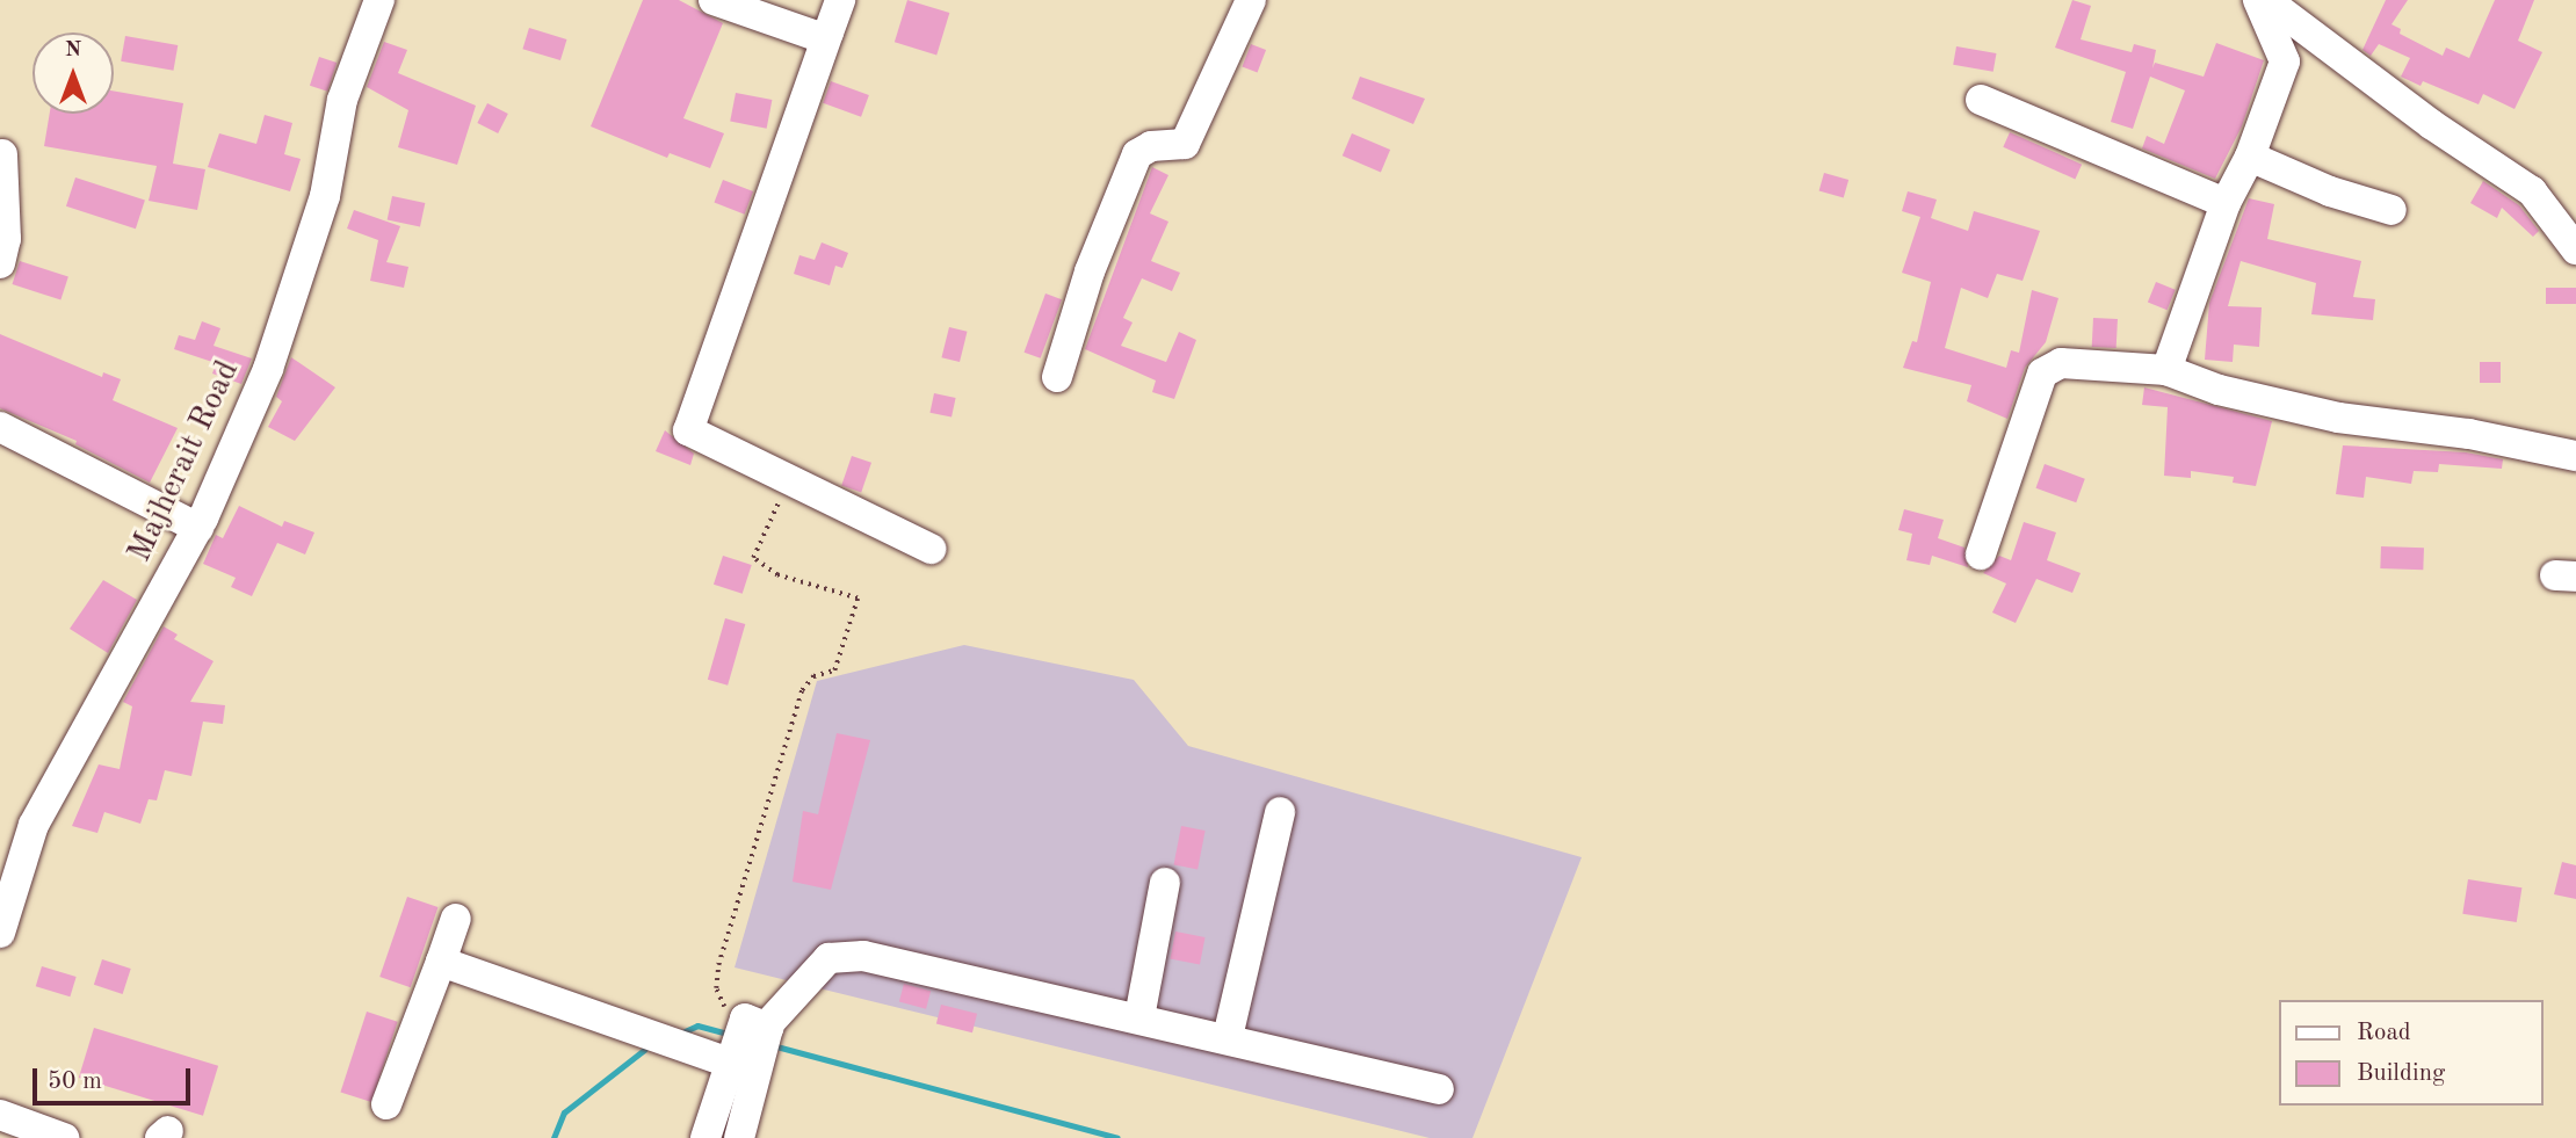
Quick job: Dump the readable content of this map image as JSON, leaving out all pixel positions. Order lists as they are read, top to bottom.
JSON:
{
  "streets": {
    "street": ["Majherait Road"]
  },
  "legend": ["Road", "Building"],
  "scale_bar": "50 m",
  "north": "top"
}
